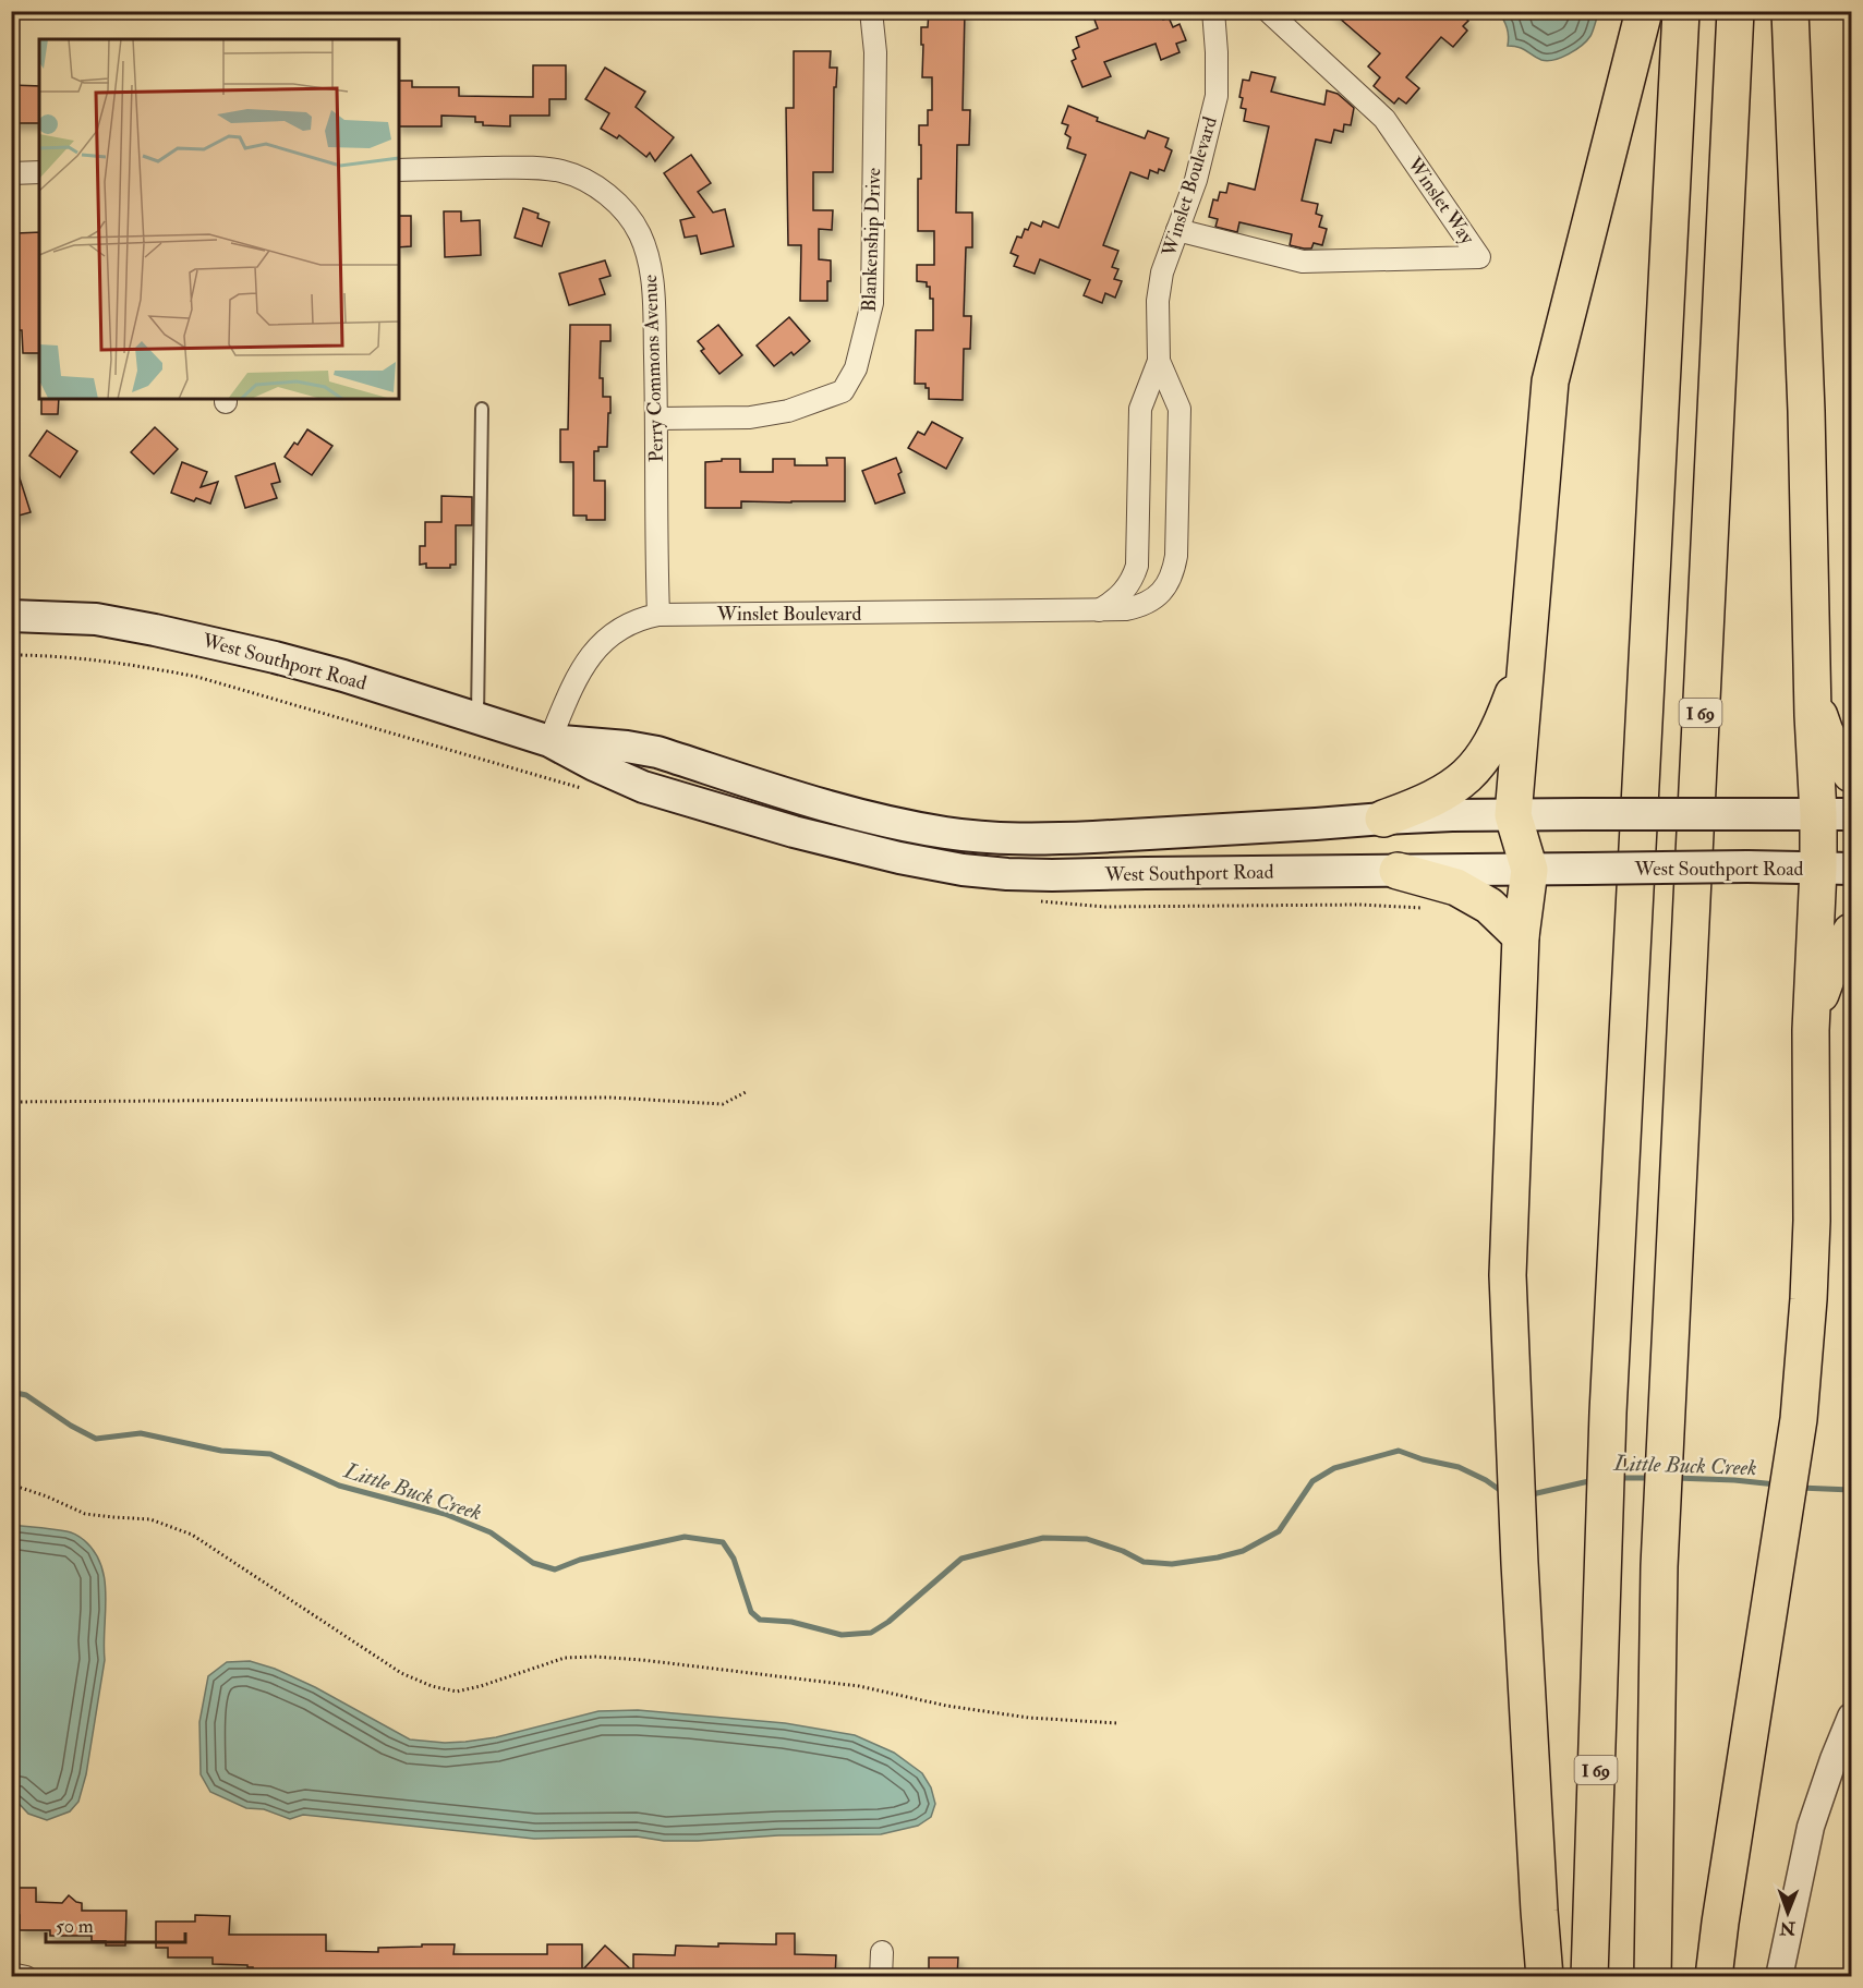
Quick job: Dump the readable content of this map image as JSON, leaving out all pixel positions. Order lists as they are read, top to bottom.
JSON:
{
  "streets": {
    "highway": ["I 69"],
    "main road": ["West Southport Road"],
    "street": [
      "Winslet Boulevard",
      "Winslet Way",
      "Blankenship Drive",
      "Perry Commons Avenue"
    ]
  },
  "crossings": [
    ["Winslet Boulevard", "Winslet Way"],
    ["Winslet Boulevard", "Perry Commons Avenue"],
    ["Winslet Boulevard", "West Southport Road"],
    ["Blankenship Drive", "Perry Commons Avenue"]
  ],
  "water": ["Little Buck Creek"],
  "scale_bar": "50 m",
  "north": "bottom"
}
